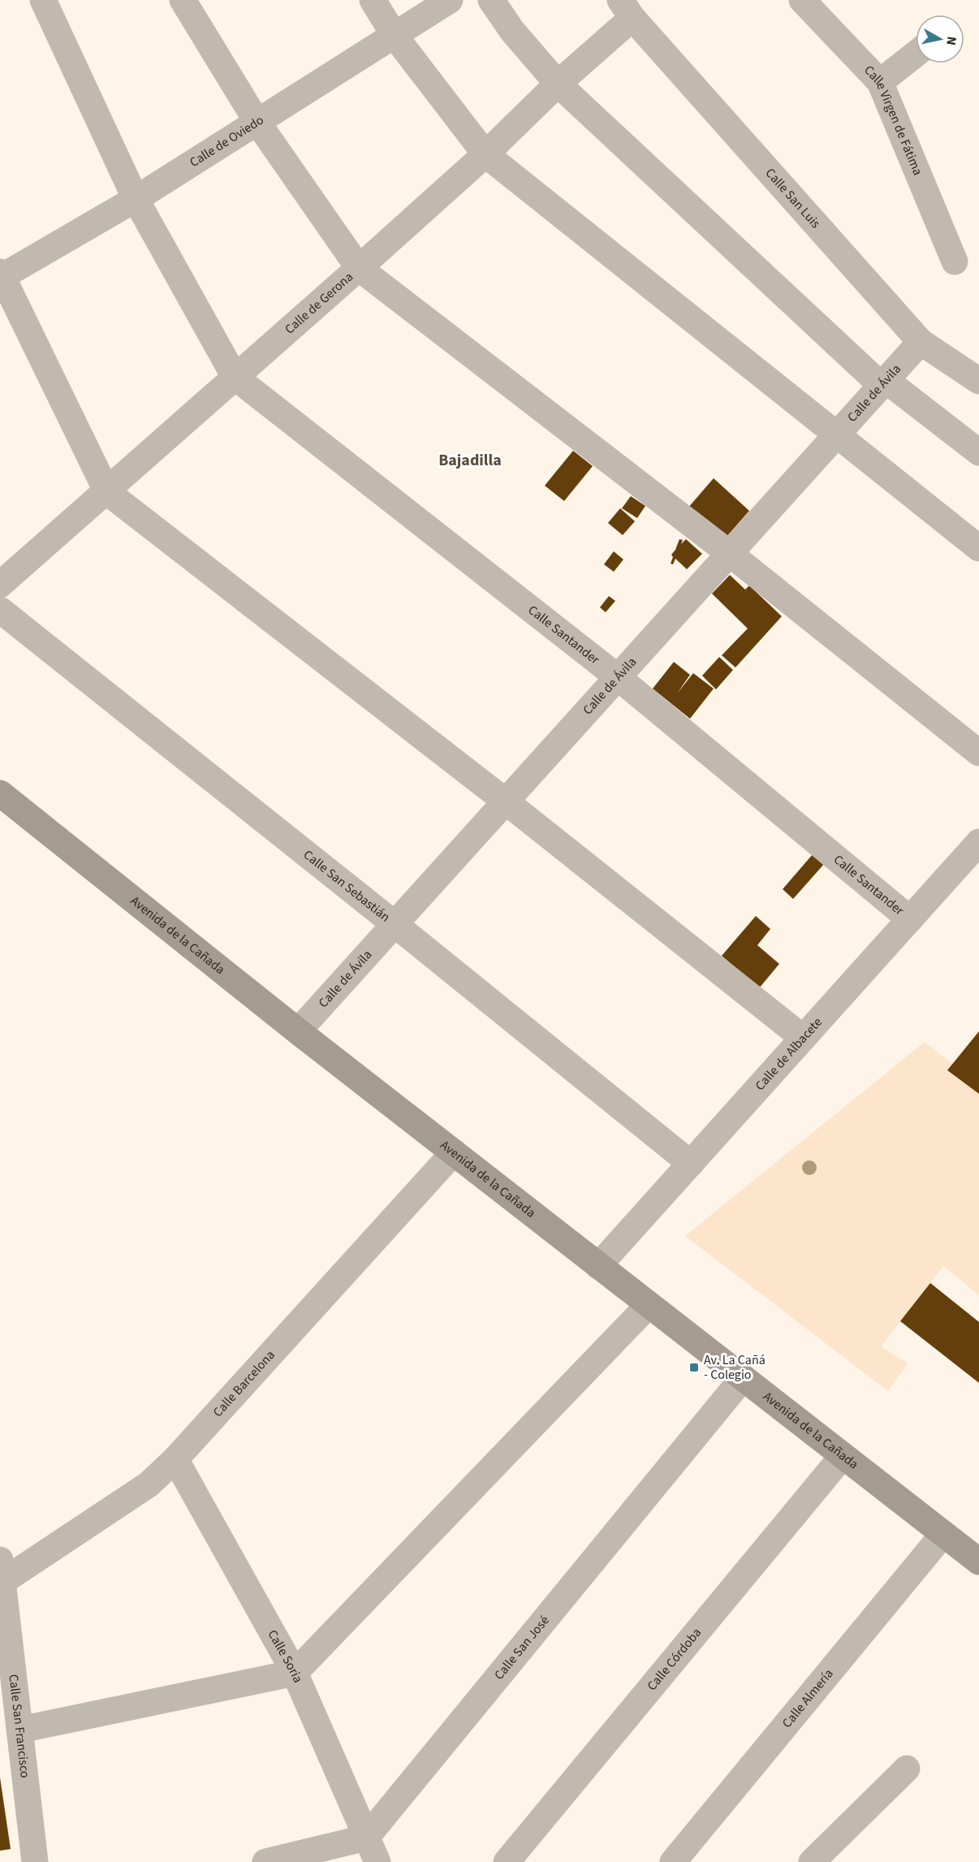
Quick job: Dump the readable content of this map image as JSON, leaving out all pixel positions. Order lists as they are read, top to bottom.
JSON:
{
  "streets": {
    "street": [
      "Calle Virgen de Fátima",
      "Calle de Oviedo",
      "Calle San Luis",
      "Calle de Gerona",
      "Calle de Ávila",
      "Calle Santander",
      "Calle San Sebastián",
      "Avenida de la Cañada",
      "Calle de Albacete",
      "Calle Barcelona",
      "Calle San José",
      "Calle Soria",
      "Calle Córdoba",
      "Calle Almería",
      "Calle San Francisco"
    ]
  },
  "crossings": [
    ["Calle San Luis", "Calle de Gerona"],
    ["Calle San Luis", "Calle de Ávila"],
    ["Calle de Gerona", "Calle Santander"],
    ["Calle de Ávila", "Calle Santander"],
    ["Calle de Ávila", "Calle San Sebastián"],
    ["Calle de Ávila", "Avenida de la Cañada"],
    ["Calle Santander", "Calle de Albacete"],
    ["Calle San Sebastián", "Calle de Albacete"],
    ["Avenida de la Cañada", "Calle de Albacete"],
    ["Avenida de la Cañada", "Calle Barcelona"],
    ["Avenida de la Cañada", "Calle San José"],
    ["Avenida de la Cañada", "Calle Córdoba"],
    ["Avenida de la Cañada", "Calle Almería"],
    ["Calle Barcelona", "Calle Soria"],
    ["Calle Barcelona", "Calle San Francisco"],
    ["Calle San José", "Calle Soria"]
  ],
  "districts": ["Bajadilla"],
  "places": {
    "transit": ["Av. La Cañá - Colegio"]
  },
  "north": "right"
}
